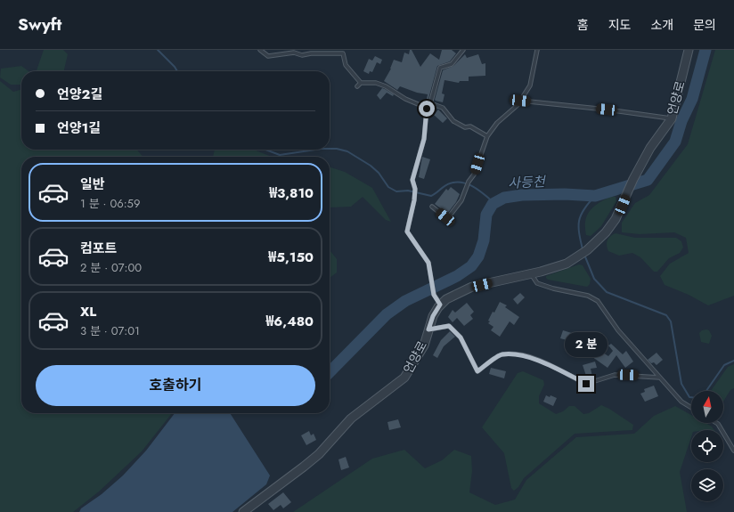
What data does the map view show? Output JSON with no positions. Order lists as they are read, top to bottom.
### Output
{
  "streets": {
    "street": ["언양로"]
  },
  "water": ["사등천"],
  "north": "top",
  "page": {
    "header": "Swyft",
    "nav": [
      "홈",
      "지도",
      "소개",
      "문의"
    ],
    "banner": ["언양2길", "언양1길"],
    "list": [
      {
        "name": "일반",
        "note": "1 분 · 06:59",
        "value": "₩3,810"
      },
      {
        "name": "컴포트",
        "note": "2 분 · 07:00",
        "value": "₩5,150"
      },
      {
        "name": "XL",
        "note": "3 분 · 07:01",
        "value": "₩6,480"
      }
    ],
    "bubble": "2 분",
    "buttons": "호출하기"
  }
}
